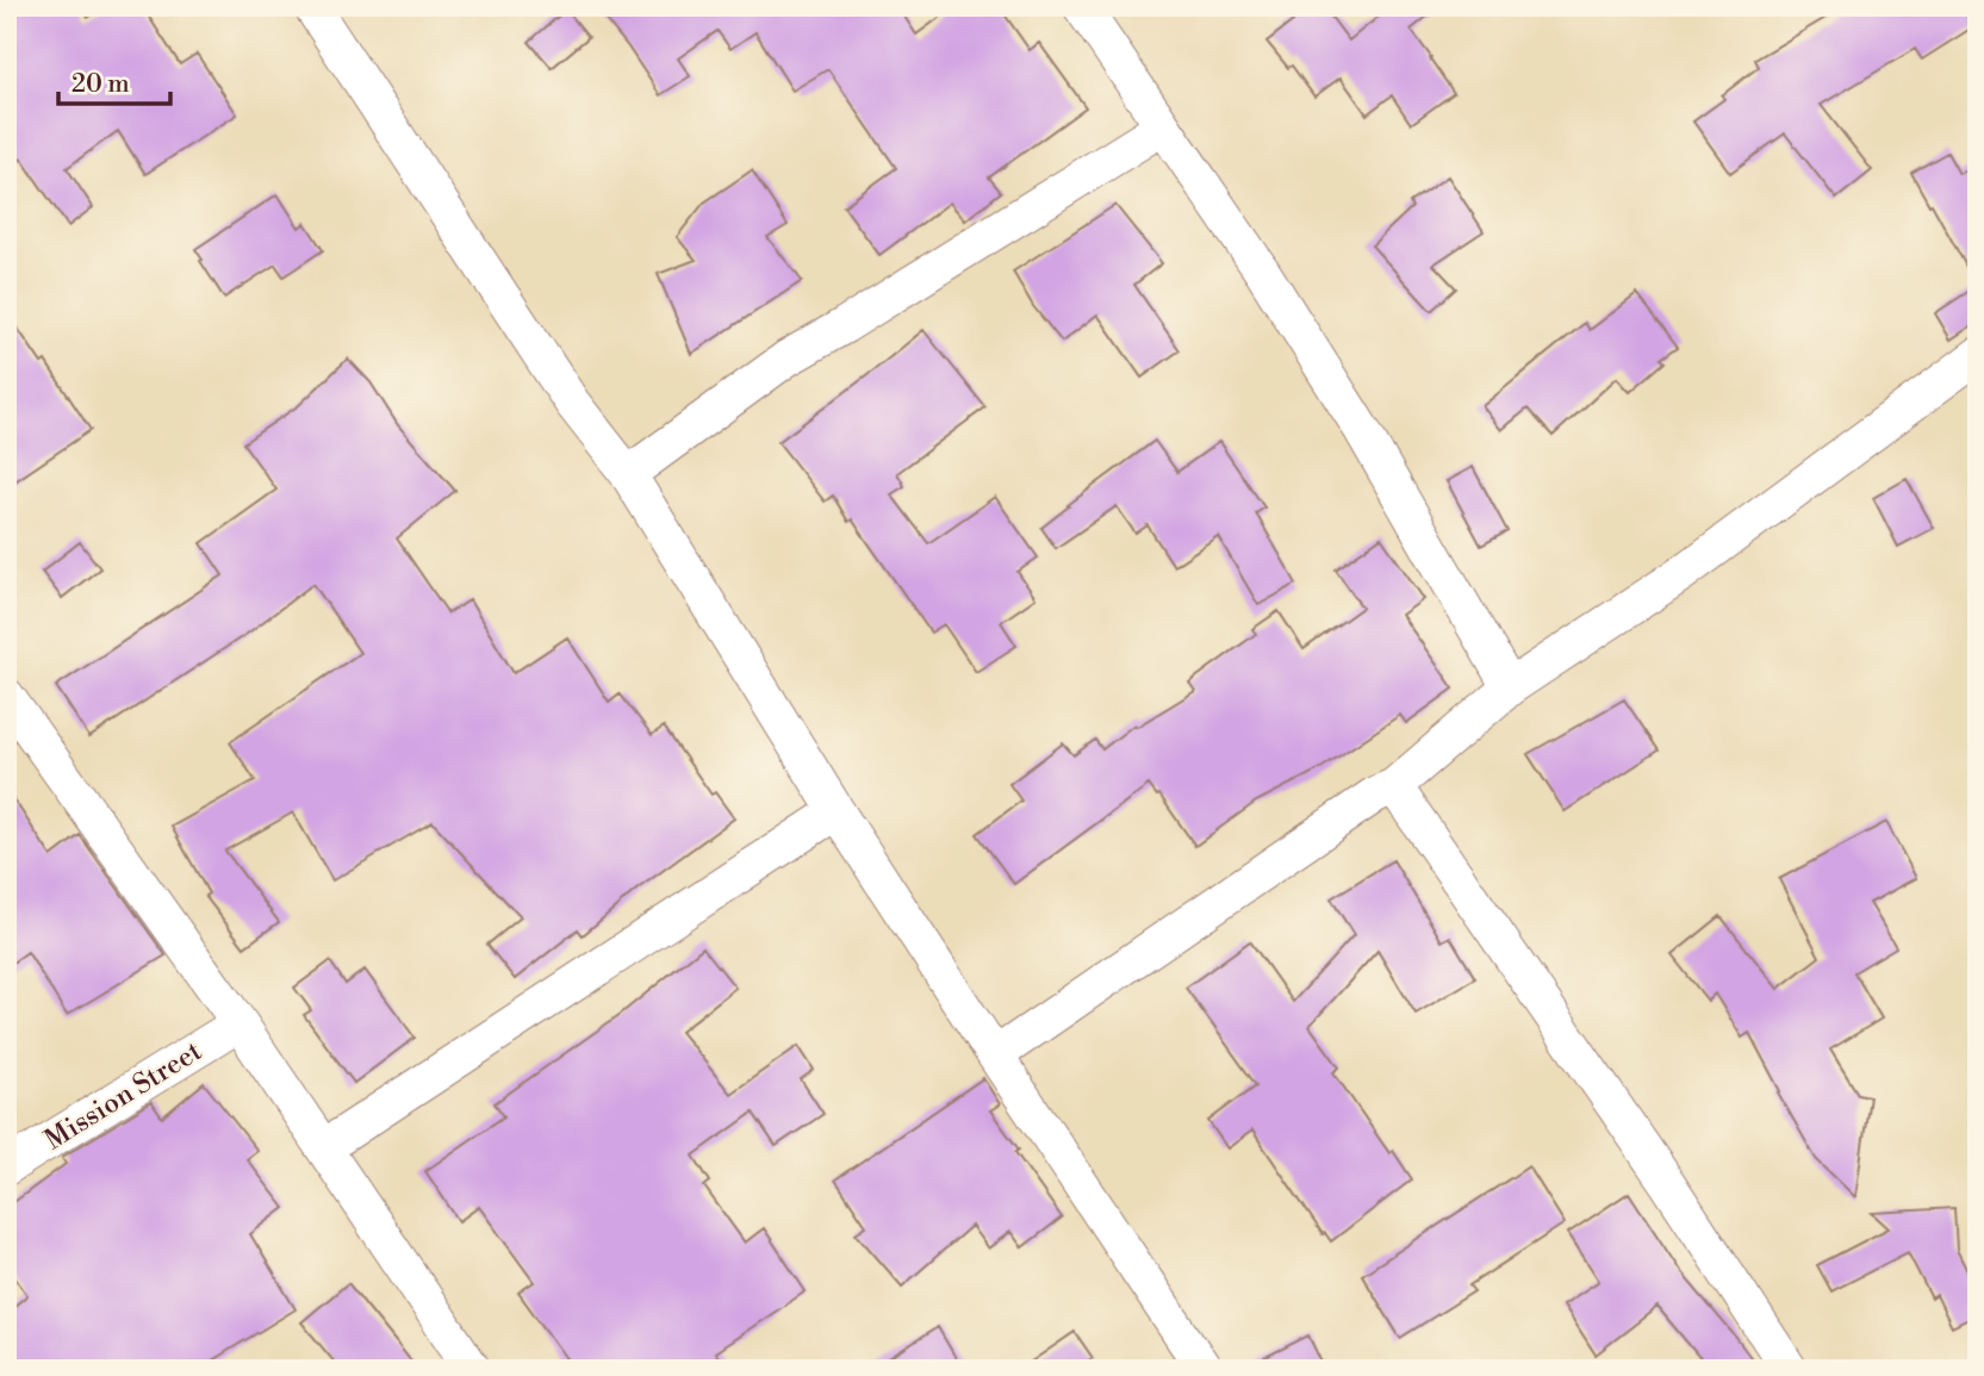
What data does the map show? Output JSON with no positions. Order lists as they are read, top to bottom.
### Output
{
  "streets": {
    "street": ["Mission Street"]
  },
  "scale_bar": "20 m"
}
